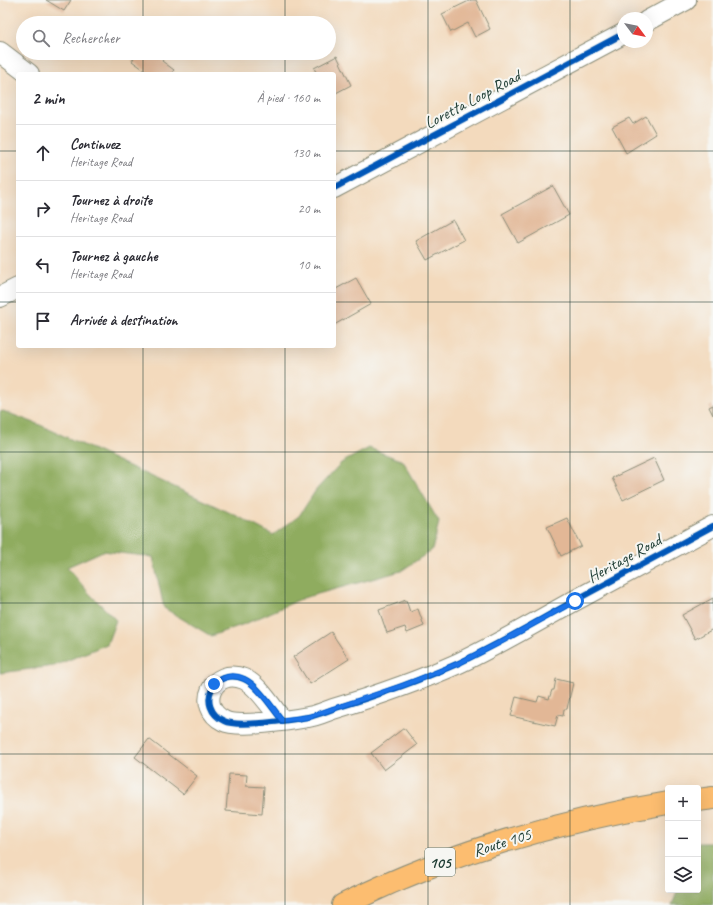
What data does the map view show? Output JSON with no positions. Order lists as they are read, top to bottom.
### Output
{
  "streets": {
    "main road": ["Route 105", "105"],
    "street": ["Loretta Loop Road", "Heritage Road"]
  },
  "north": "bottom right",
  "page": {
    "search": "Rechercher",
    "heading": ["2 min", "À pied · 160 m"],
    "list": [
      ["Continuez", "Heritage Road", "130 m"],
      ["Tournez à droite", "Heritage Road", "20 m"],
      ["Tournez à gauche", "Heritage Road", "10 m"],
      "Arrivée à destination"
    ],
    "map_buttons": ["+", "−"]
  }
}
